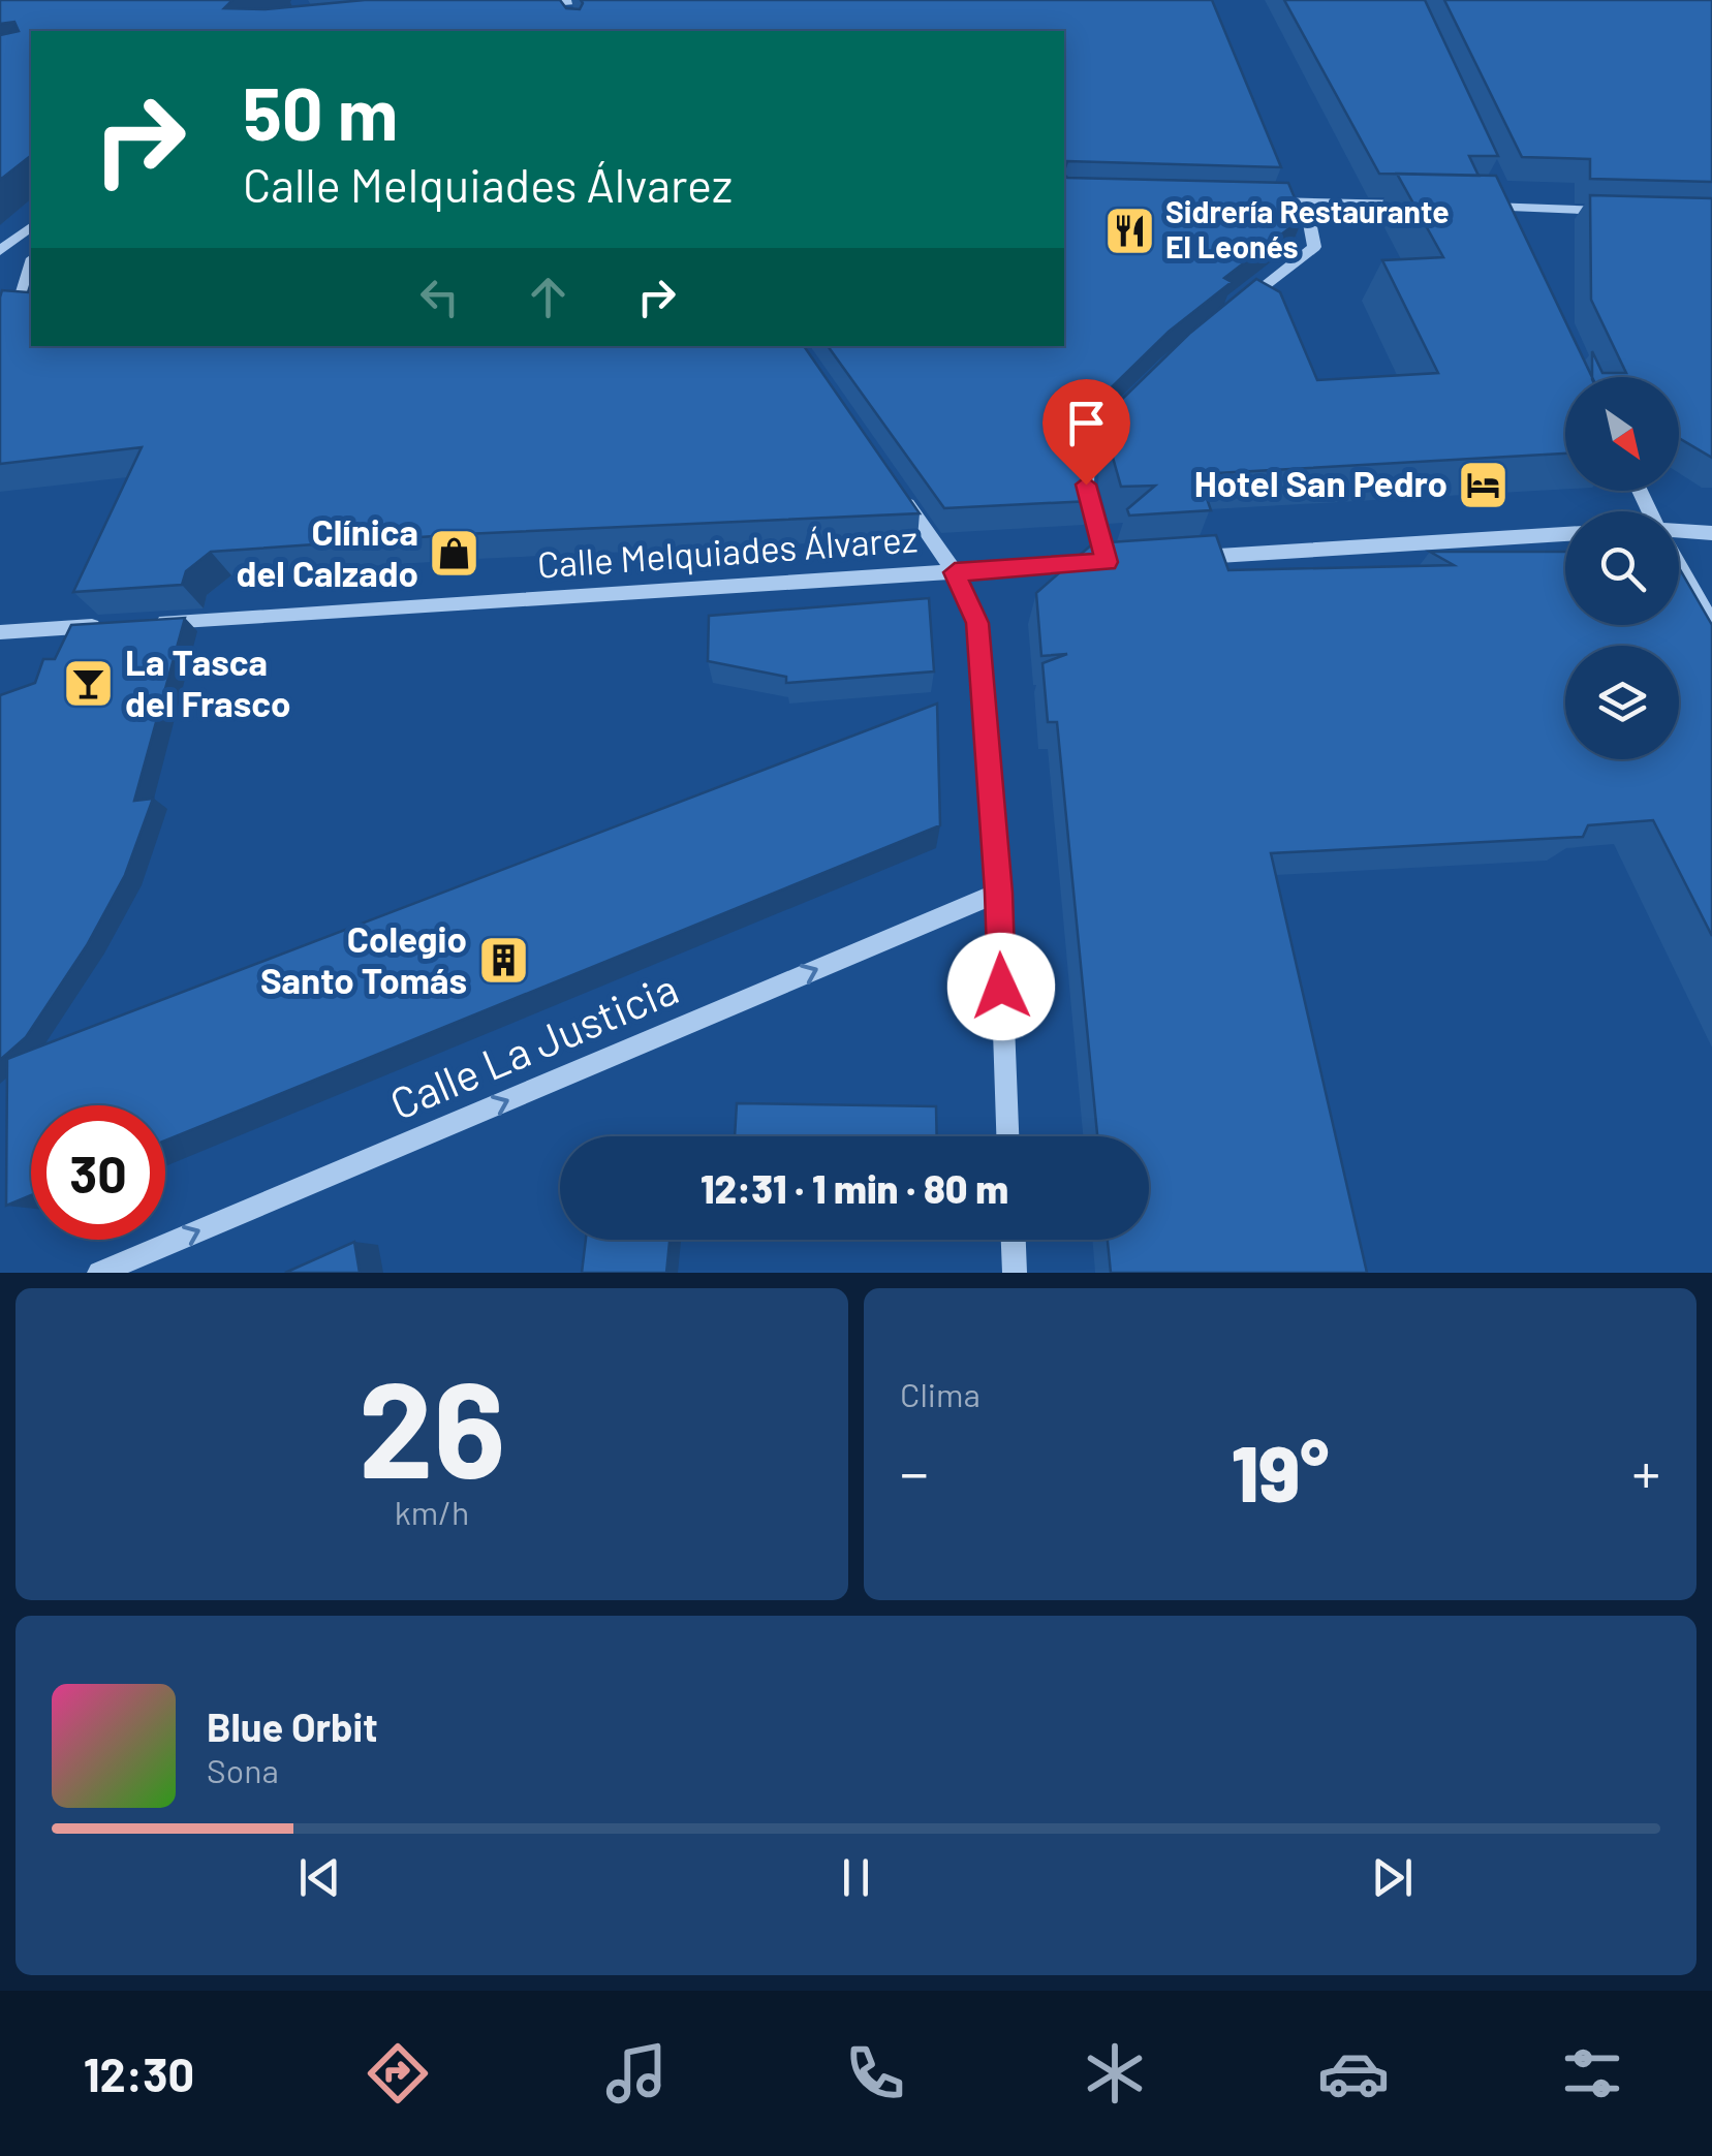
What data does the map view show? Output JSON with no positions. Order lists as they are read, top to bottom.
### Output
{
  "streets": {
    "street": ["Calle Melquiades Álvarez", "Calle La Justicia"]
  },
  "one_way": ["Calle La Justicia"],
  "places": {
    "restaurant": ["Sidrería Restaurante El Leonés"],
    "hotel": ["Hotel San Pedro"],
    "shop": ["Clínica del Calzado"],
    "bar": ["La Tasca del Frasco"],
    "building": ["Colegio Santo Tomás"]
  },
  "north": "bottom right",
  "page": {
    "turn": ["50 m", "Calle Melquiades Álvarez"],
    "limit": "30",
    "trip": "12:31 · 1 min · 80 m",
    "tile": [
      ["26", "km/h"],
      "Clima"
    ],
    "heat": ["−", "19°", "+"],
    "song": ["Blue Orbit", "Sona"],
    "tabs": "12:30"
  }
}
